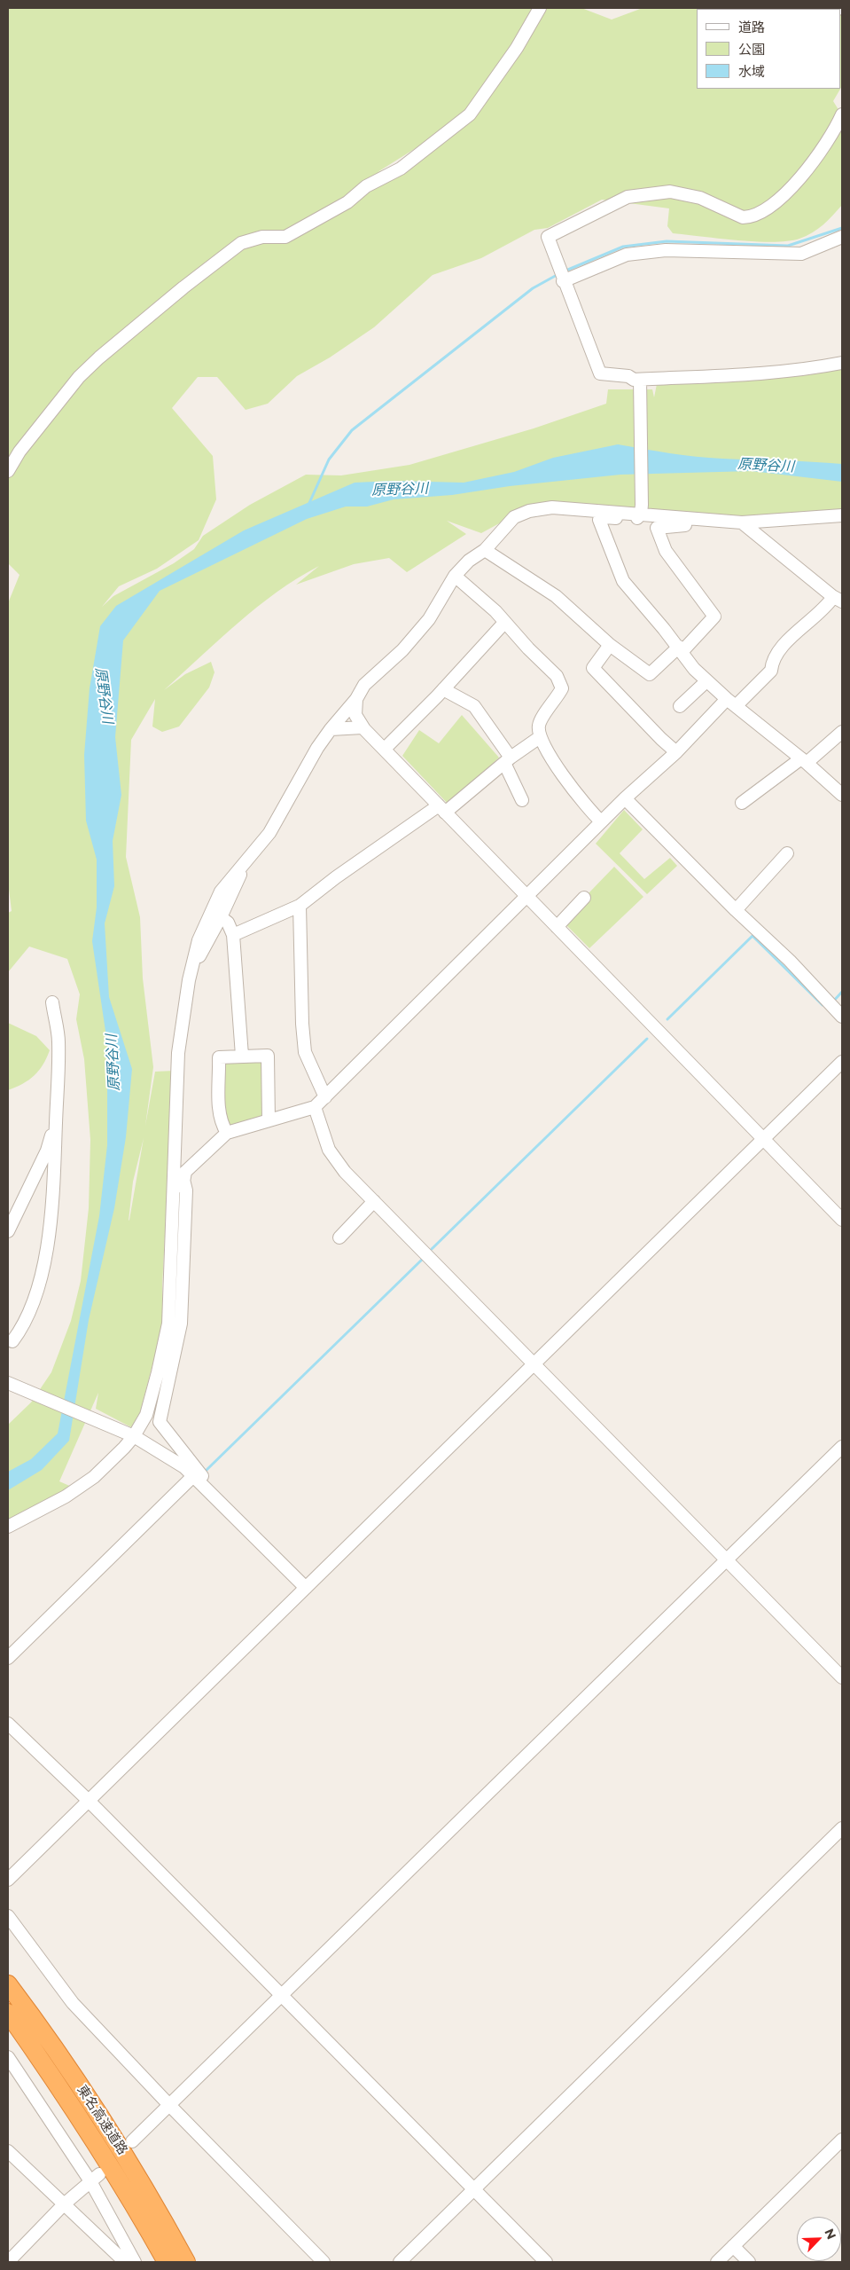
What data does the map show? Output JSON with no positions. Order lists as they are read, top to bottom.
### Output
{
  "streets": {
    "highway": ["東名高速道路"]
  },
  "water": ["原野谷川"],
  "legend": ["道路", "公園", "水域"],
  "north": "top right"
}
